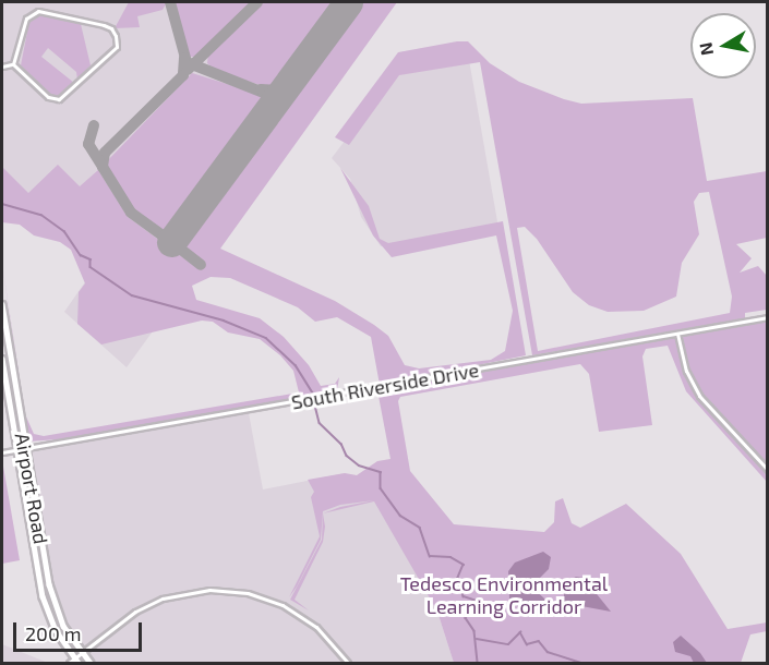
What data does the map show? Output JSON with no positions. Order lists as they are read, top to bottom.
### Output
{
  "streets": {
    "main road": ["Airport Road"],
    "street": ["South Riverside Drive"]
  },
  "crossings": [
    ["South Riverside Drive", "Airport Road"]
  ],
  "parks": ["Tedesco Environmental Learning Corridor"],
  "scale_bar": "200 m",
  "north": "left"
}
